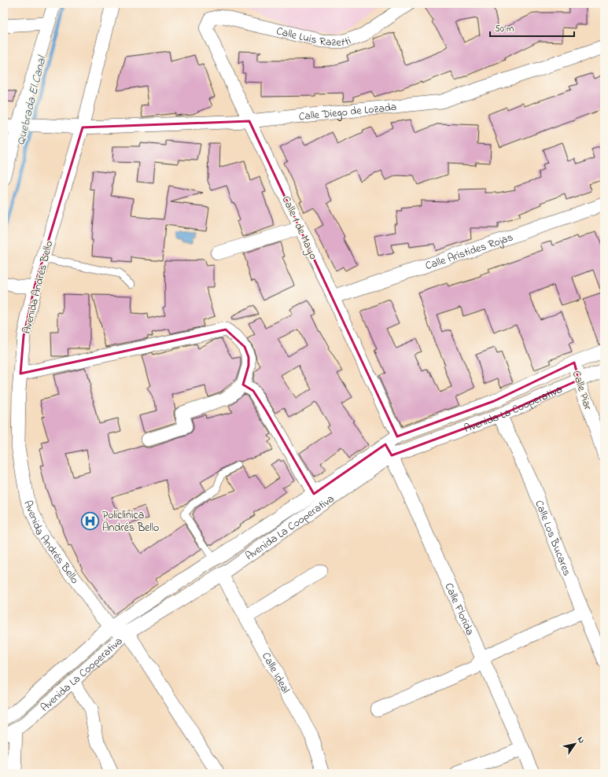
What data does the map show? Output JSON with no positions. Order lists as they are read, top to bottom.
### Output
{
  "streets": {
    "street": [
      "Calle Luis Razetti",
      "Calle Diego de Lozada",
      "Calle 1 de Mayo",
      "Calle Arístides Rojas",
      "Avenida Andrés Bello",
      "Calle Piar",
      "Avenida La Cooperativa",
      "Calle Los Bucares",
      "Calle Florida",
      "Calle Ideal"
    ]
  },
  "crossings": [
    ["Calle Luis Razetti", "Calle 1 de Mayo"],
    ["Calle Diego de Lozada", "Calle 1 de Mayo"],
    ["Calle Diego de Lozada", "Avenida Andrés Bello"],
    ["Calle 1 de Mayo", "Calle Arístides Rojas"],
    ["Calle 1 de Mayo", "Avenida La Cooperativa"],
    ["Avenida Andrés Bello", "Avenida La Cooperativa"],
    ["Calle Piar", "Avenida La Cooperativa"],
    ["Avenida La Cooperativa", "Calle Los Bucares"],
    ["Avenida La Cooperativa", "Calle Florida"],
    ["Avenida La Cooperativa", "Calle Ideal"]
  ],
  "water": ["Quebrada El Canal"],
  "places": {
    "hospital": ["Policlínica Andrés Bello"]
  },
  "scale_bar": "50 m",
  "north": "top right"
}
